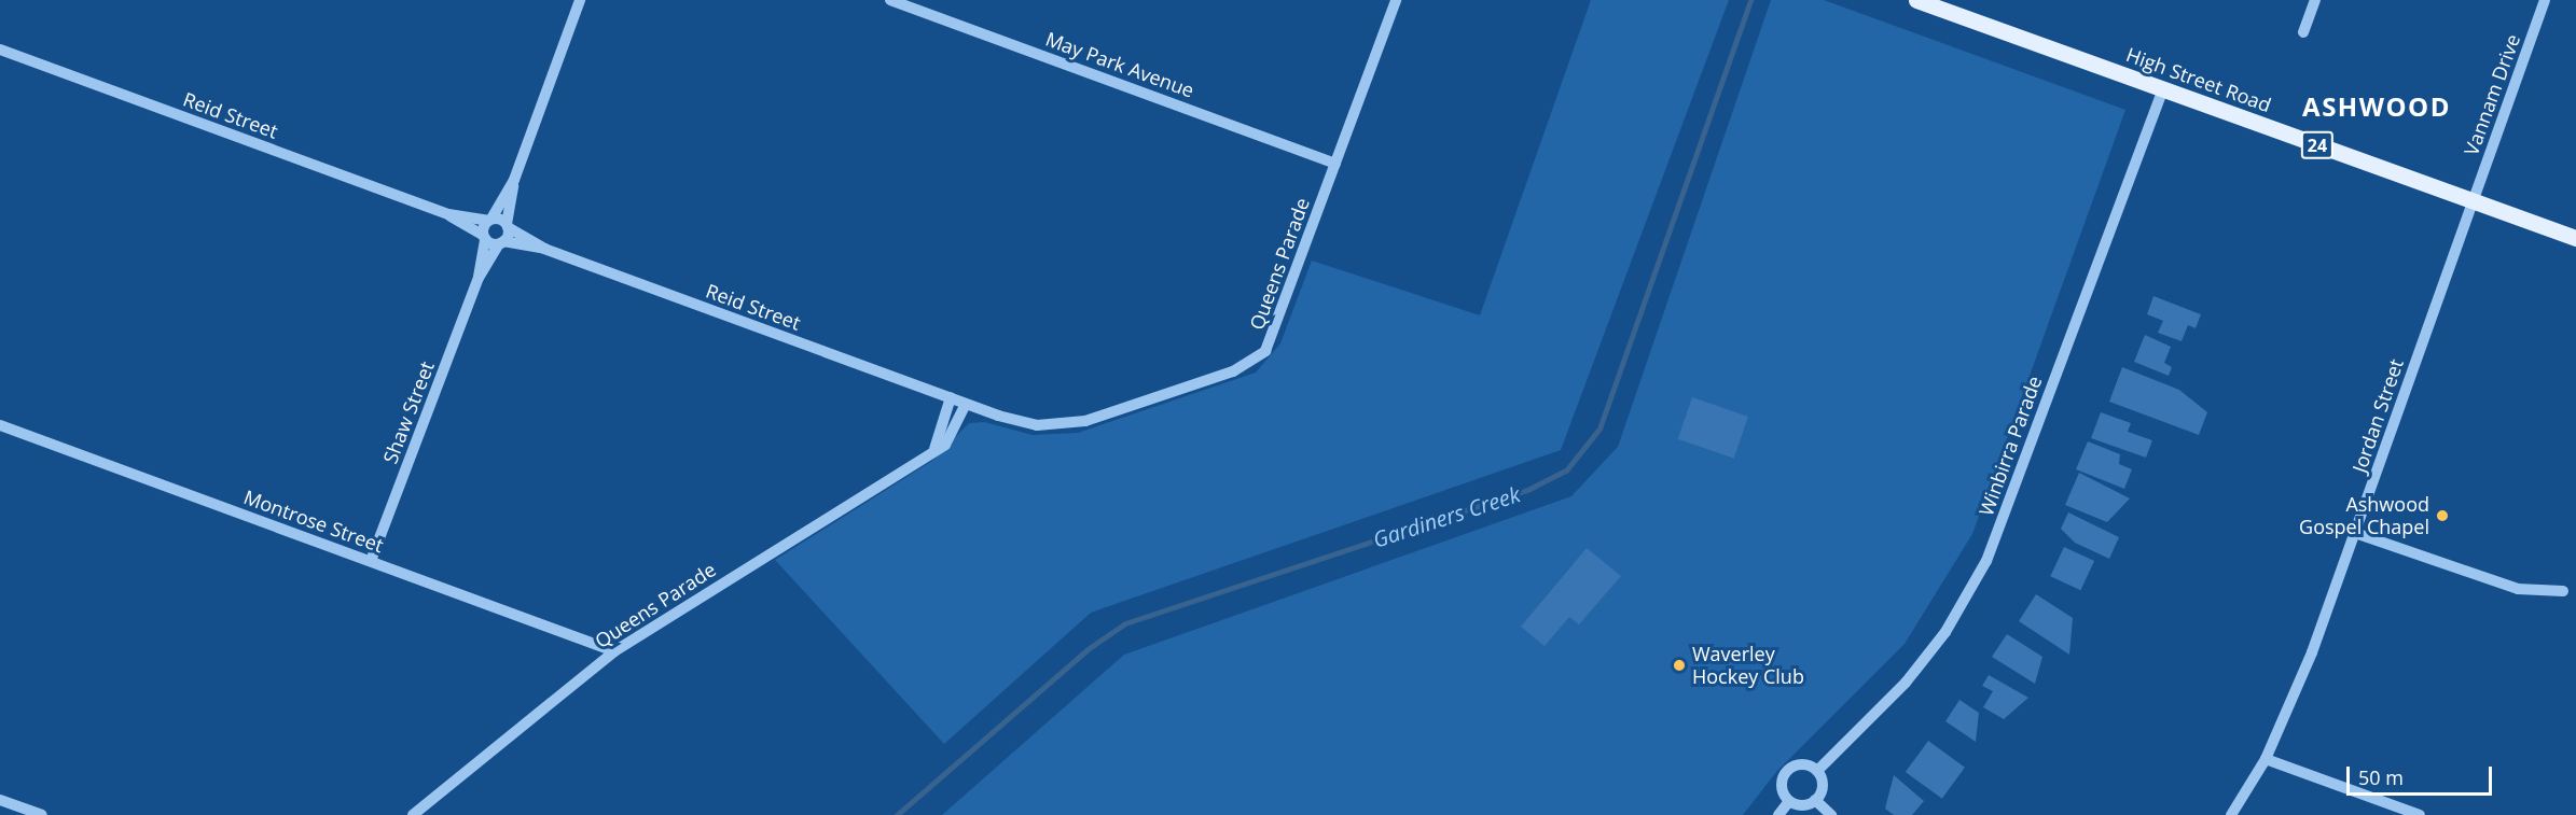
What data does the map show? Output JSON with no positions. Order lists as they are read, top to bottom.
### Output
{
  "streets": {
    "main road": ["High Street Road", "24"],
    "street": [
      "May Park Avenue",
      "Vannam Drive",
      "Reid Street",
      "Queens Parade",
      "Shaw Street",
      "Jordan Street",
      "Winbirra Parade",
      "Montrose Street"
    ]
  },
  "crossings": [
    ["May Park Avenue", "Queens Parade"],
    ["High Street Road", "Vannam Drive"],
    ["High Street Road", "Jordan Street"],
    ["High Street Road", "Winbirra Parade"],
    ["Vannam Drive", "Jordan Street"],
    ["Reid Street", "Queens Parade"],
    ["Reid Street", "Shaw Street"],
    ["Queens Parade", "Montrose Street"],
    ["Shaw Street", "Montrose Street"]
  ],
  "districts": ["ASHWOOD"],
  "water": ["Gardiners Creek"],
  "places": ["Ashwood Gospel Chapel", "Waverley Hockey Club"],
  "scale_bar": "50 m"
}
